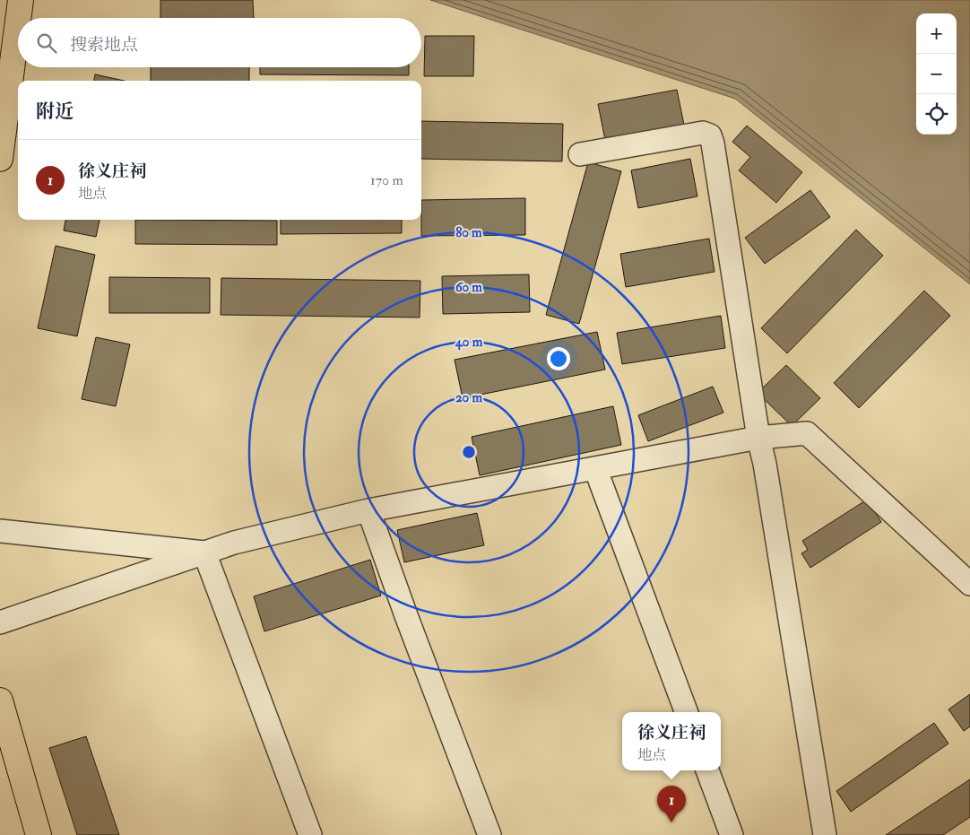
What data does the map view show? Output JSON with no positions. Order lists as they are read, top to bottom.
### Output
{
  "page": {
    "map_buttons": ["+", "−"],
    "search": "搜索地点",
    "heading": "附近",
    "list": [
      {
        "mark": "1",
        "name": "徐义庄祠",
        "note": "地点",
        "value": "170 m"
      }
    ],
    "popup": ["徐义庄祠", "地点"],
    "pins": "1"
  },
  "rings": [
    "80 m",
    "60 m",
    "40 m",
    "20 m"
  ]
}
